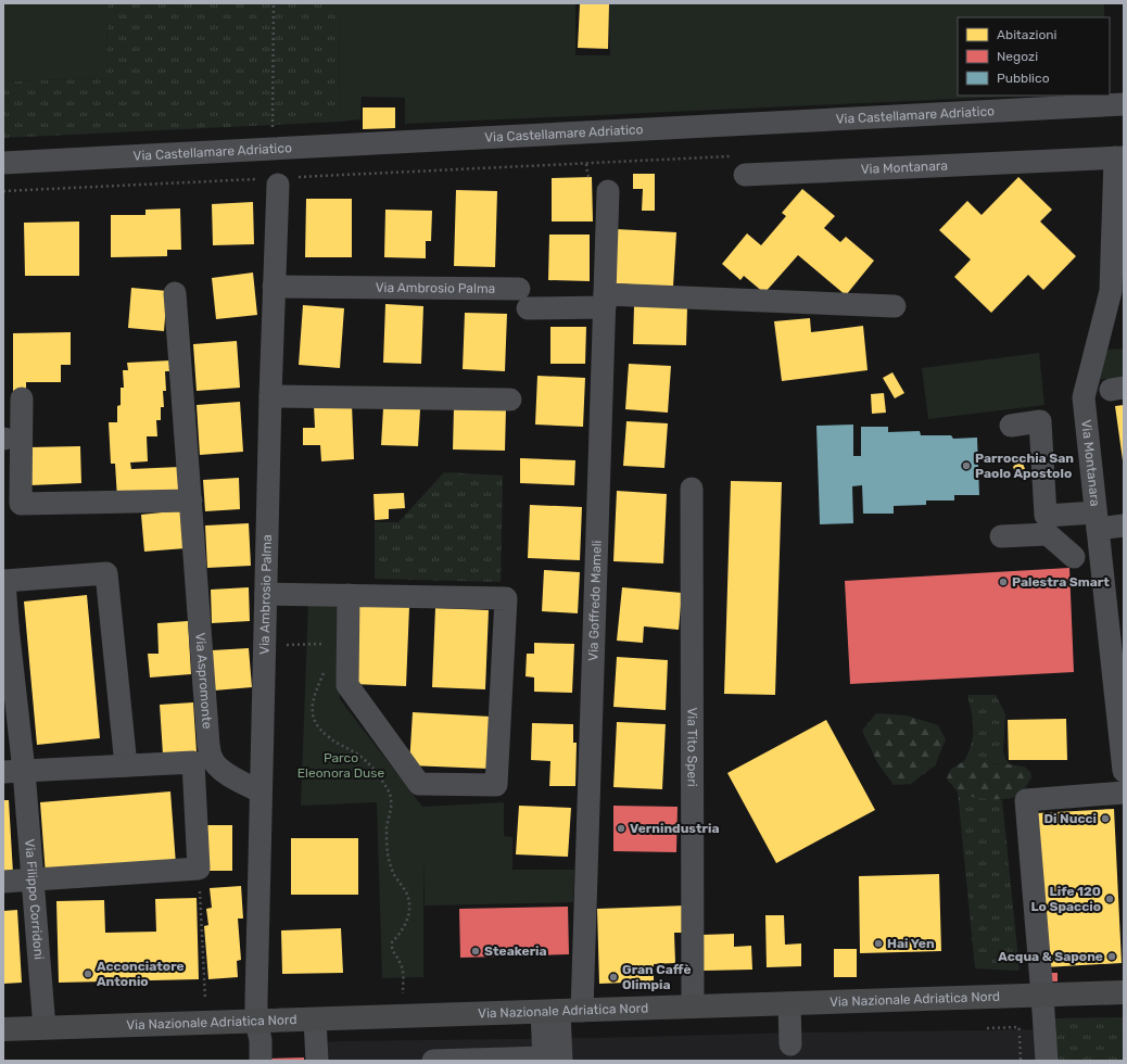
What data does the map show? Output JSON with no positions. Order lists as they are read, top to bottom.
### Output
{
  "streets": {
    "main road": ["Via Nazionale Adriatica Nord"],
    "street": [
      "Via Castellamare Adriatico",
      "Via Montanara",
      "Via Ambrosio Palma",
      "Via Goffredo Mameli",
      "Via Aspromonte",
      "Via Tito Speri",
      "Via Filippo Corridoni"
    ]
  },
  "crossings": [
    ["Via Ambrosio Palma", "Via Goffredo Mameli"],
    ["Via Ambrosio Palma", "Via Aspromonte"],
    ["Via Goffredo Mameli", "Via Nazionale Adriatica Nord"],
    ["Via Tito Speri", "Via Nazionale Adriatica Nord"],
    ["Via Filippo Corridoni", "Via Nazionale Adriatica Nord"]
  ],
  "parks": ["Parco Eleonora Duse"],
  "places": [
    "Parrocchia San Paolo Apostolo",
    "Palestra Smart",
    "Di Nucci",
    "Vernindustria",
    "Life 120 Lo Spaccio",
    "Hai Yen",
    "Steakeria",
    "Acqua & Sapone",
    "Acconciatore Antonio",
    "Gran Caffè Olimpia"
  ],
  "legend": ["Abitazioni", "Negozi", "Pubblico"]
}
